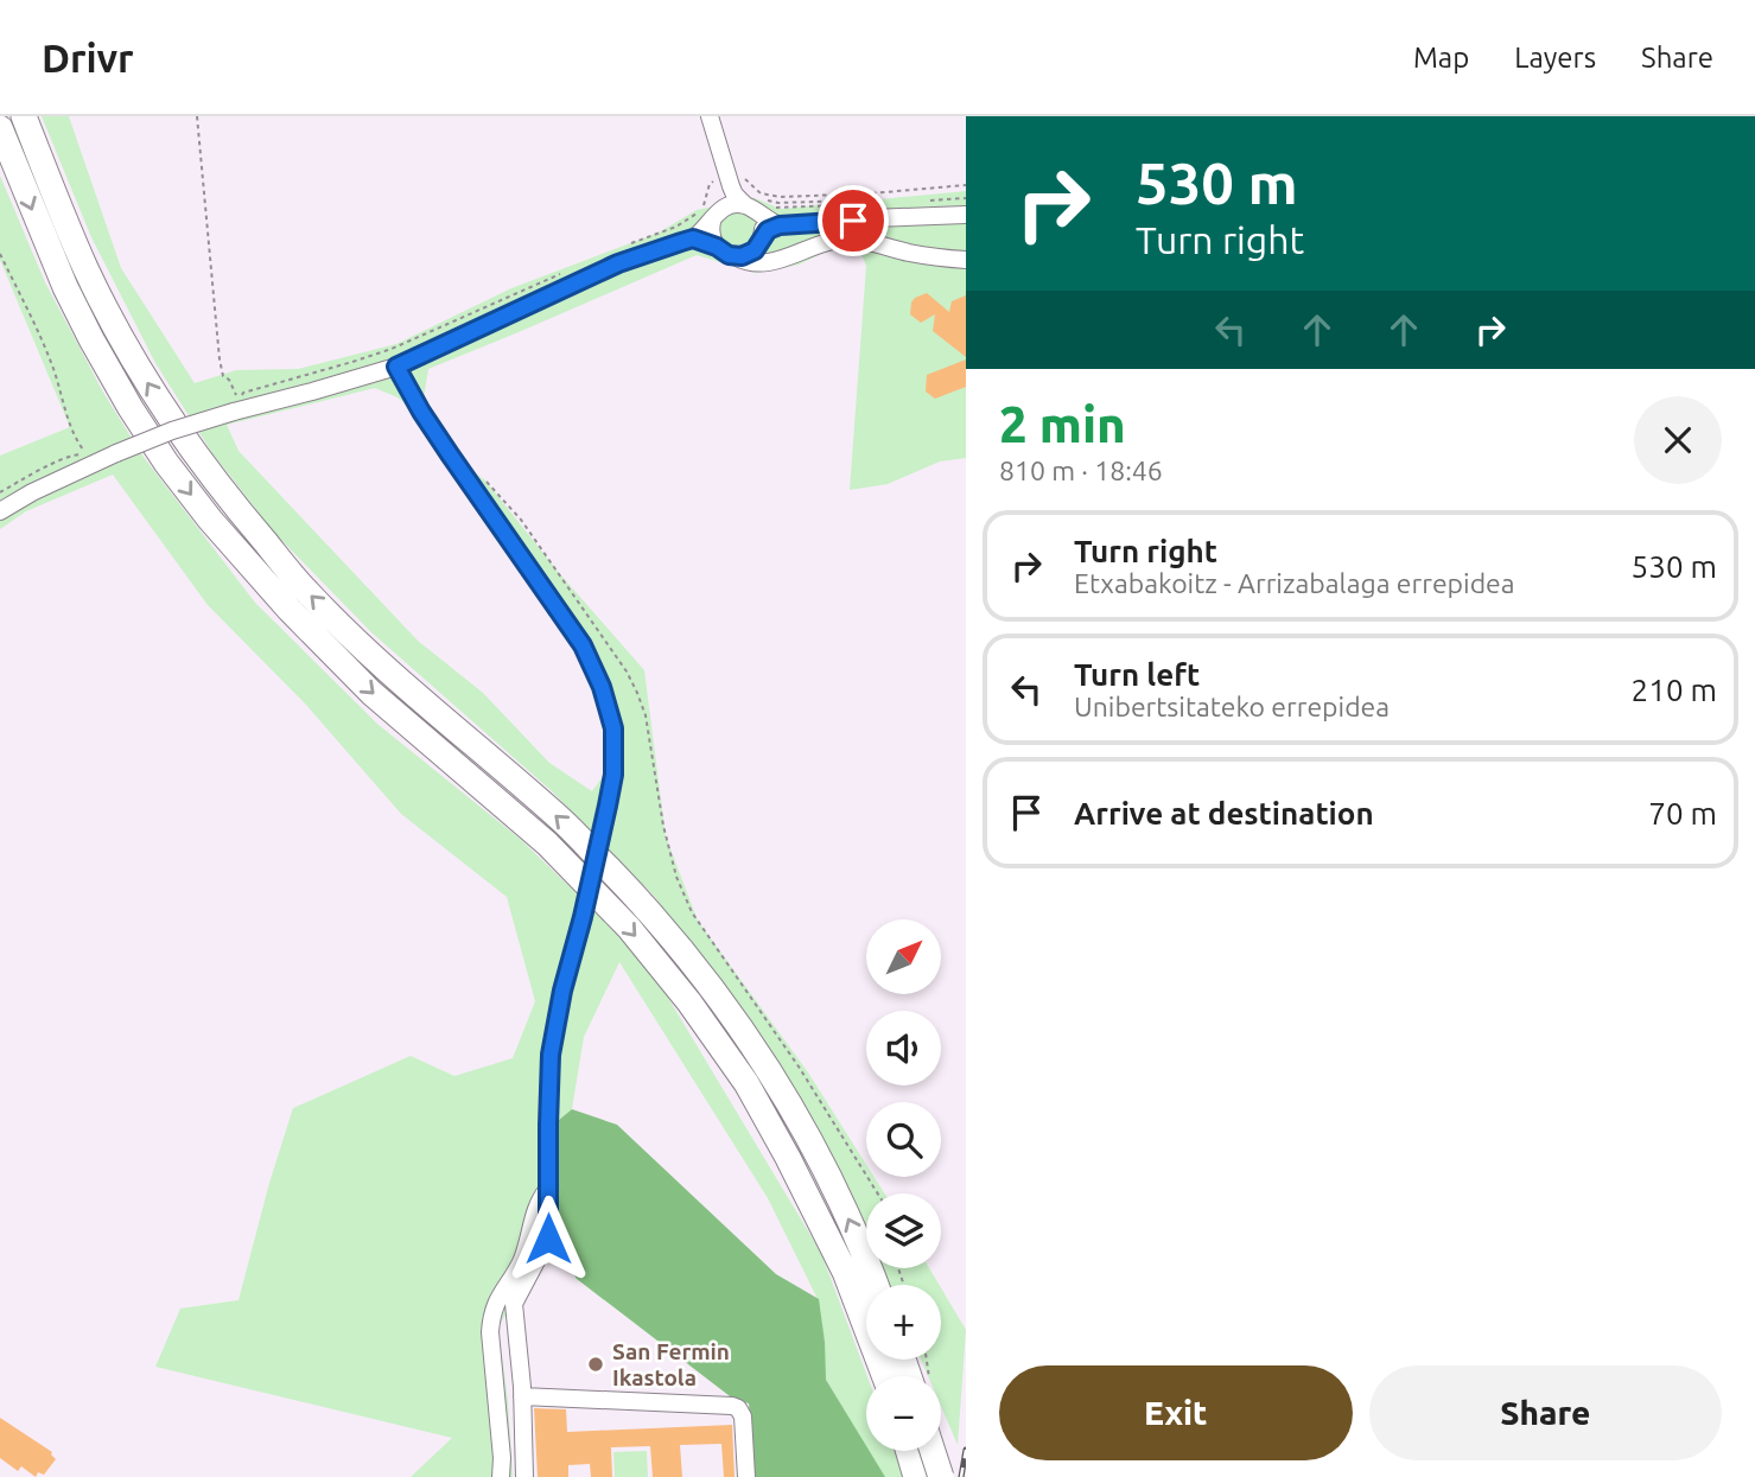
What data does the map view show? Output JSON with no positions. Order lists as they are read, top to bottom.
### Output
{
  "places": ["San Fermin Ikastola"],
  "north": "top right",
  "page": {
    "header": "Drivr",
    "nav": ["Map", "Layers", "Share"],
    "turn": ["530 m", "Turn right"],
    "heading": ["2 min", "810 m · 18:46"],
    "list": [
      {
        "name": "Turn right",
        "note": "Etxabakoitz - Arrizabalaga errepidea",
        "value": "530 m"
      },
      {
        "name": "Turn left",
        "note": "Unibertsitateko errepidea",
        "value": "210 m"
      },
      {
        "name": "Arrive at destination",
        "value": "70 m"
      }
    ],
    "map_buttons": ["+", "−"],
    "buttons": ["Exit", "Share"]
  }
}
